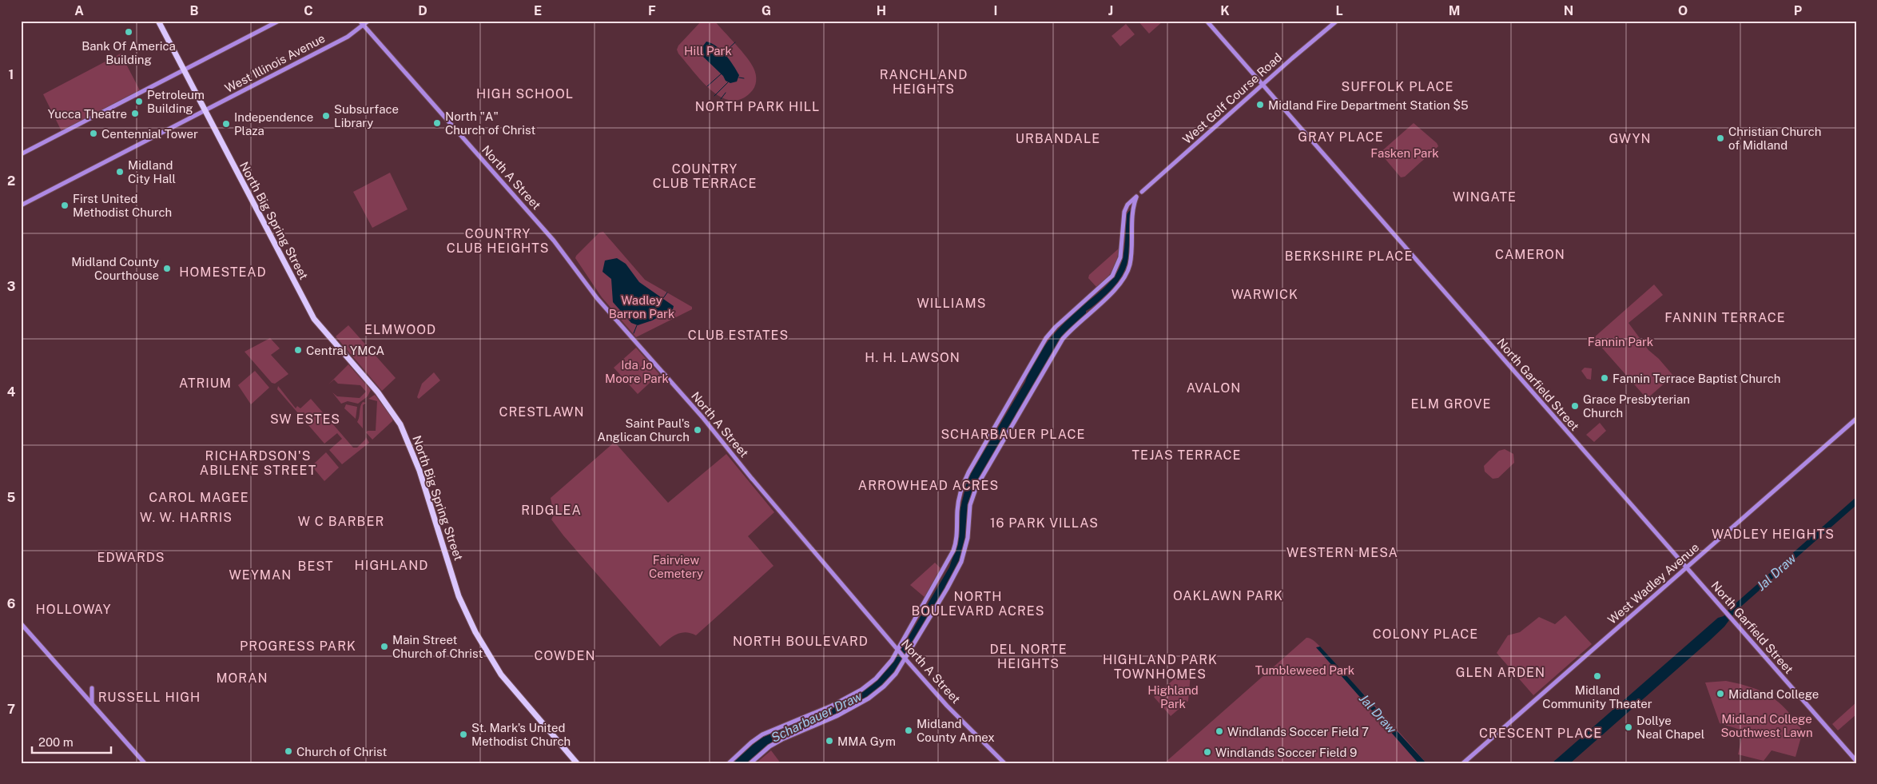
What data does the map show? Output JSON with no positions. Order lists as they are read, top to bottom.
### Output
{
  "streets": {
    "highway": ["North Big Spring Street"],
    "main road": [
      "West Illinois Avenue",
      "West Golf Course Road",
      "North A Street",
      "North Garfield Street",
      "West Wadley Avenue"
    ]
  },
  "crossings": [
    ["West Illinois Avenue", "North A Street"],
    ["West Illinois Avenue", "North Big Spring Street"],
    ["West Golf Course Road", "North Garfield Street"],
    ["North Garfield Street", "West Wadley Avenue"]
  ],
  "districts": [
    "RANCHLAND HEIGHTS",
    "SUFFOLK PLACE",
    "HIGH SCHOOL",
    "NORTH PARK HILL",
    "GRAY PLACE",
    "URBANDALE",
    "GWYN",
    "COUNTRY CLUB TERRACE",
    "WINGATE",
    "COUNTRY CLUB HEIGHTS",
    "CAMERON",
    "BERKSHIRE PLACE",
    "HOMESTEAD",
    "WARWICK",
    "WILLIAMS",
    "FANNIN TERRACE",
    "ELMWOOD",
    "CLUB ESTATES",
    "H. H. LAWSON",
    "ATRIUM",
    "AVALON",
    "ELM GROVE",
    "CRESTLAWN",
    "SW ESTES",
    "SCHARBAUER PLACE",
    "TEJAS TERRACE",
    "RICHARDSON'S ABILENE STREET",
    "ARROWHEAD ACRES",
    "CAROL MAGEE",
    "RIDGLEA",
    "W. W. HARRIS",
    "W C BARBER",
    "16 PARK VILLAS",
    "WADLEY HEIGHTS",
    "WESTERN MESA",
    "EDWARDS",
    "HIGHLAND",
    "BEST",
    "WEYMAN",
    "OAKLAWN PARK",
    "NORTH BOULEVARD ACRES",
    "HOLLOWAY",
    "COLONY PLACE",
    "NORTH BOULEVARD",
    "PROGRESS PARK",
    "DEL NORTE HEIGHTS",
    "COWDEN",
    "HIGHLAND PARK TOWNHOMES",
    "GLEN ARDEN",
    "MORAN",
    "RUSSELL HIGH",
    "CRESCENT PLACE"
  ],
  "water": ["Jal Draw", "Scharbauer Draw"],
  "parks": [
    "Hill Park",
    "Fasken Park",
    "Wadley Barron Park",
    "Fannin Park",
    "Ida Jo Moore Park",
    "Fairview Cemetery",
    "Tumbleweed Park",
    "Highland Park",
    "Midland College Southwest Lawn"
  ],
  "places": [
    "Bank Of America Building",
    "Petroleum Building",
    "Midland Fire Department Station $5",
    "Yucca Theatre",
    "Subsurface Library",
    "North \"A\" Church of Christ",
    "Independence Plaza",
    "Centennial Tower",
    "Christian Church of Midland",
    "Midland City Hall",
    "First United Methodist Church",
    "Midland County Courthouse",
    "Central YMCA",
    "Fannin Terrace Baptist Church",
    "Grace Presbyterian Church",
    "Saint Paul's Anglican Church",
    "Main Street Church of Christ",
    "Midland Community Theater",
    "Midland College",
    "Dollye Neal Chapel",
    "Midland County Annex",
    "Windlands Soccer Field 7",
    "St. Mark's United Methodist Church",
    "MMA Gym",
    "Church of Christ",
    "Windlands Soccer Field 9"
  ],
  "scale_bar": "200 m",
  "grid": {
    "columns": [
      "A",
      "B",
      "C",
      "D",
      "E",
      "F",
      "G",
      "H",
      "I",
      "J",
      "K",
      "L",
      "M",
      "N",
      "O",
      "P"
    ],
    "rows": [
      "1",
      "2",
      "3",
      "4",
      "5",
      "6",
      "7"
    ]
  }
}
